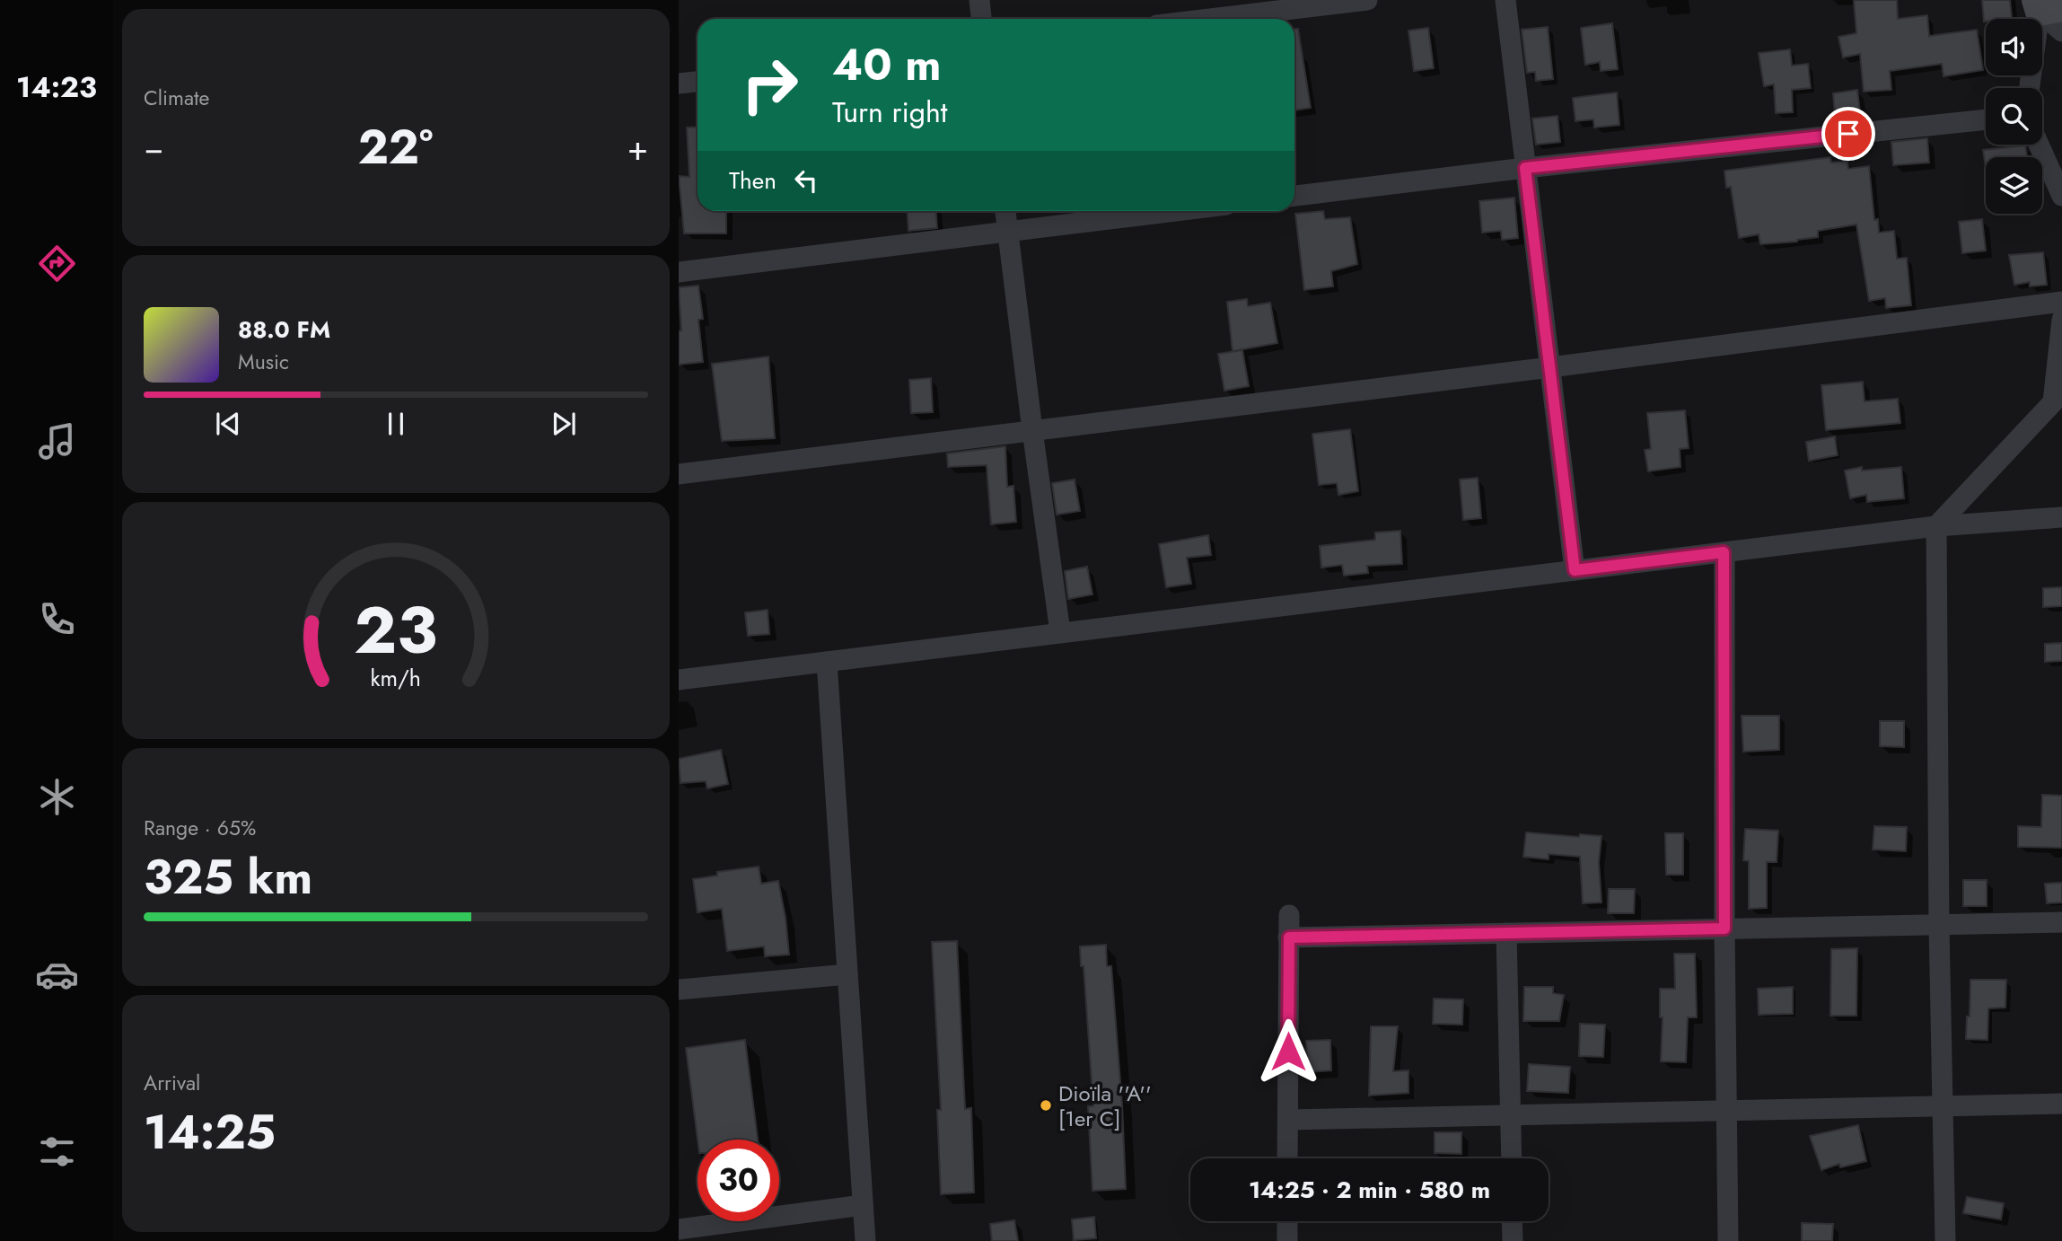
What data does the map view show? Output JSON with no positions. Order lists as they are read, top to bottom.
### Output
{
  "places": ["Dioïla ''A'' [1er C]"],
  "page": {
    "tabs": "14:23",
    "tile": [
      "Climate",
      ["Range · 65%", "325 km"],
      ["Arrival", "14:25"]
    ],
    "turn": ["40 m", "Turn right"],
    "heat": ["−", "22°", "+"],
    "then": "Then",
    "song": ["88.0 FM", "Music"],
    "limit": "30",
    "trip": "14:25 · 2 min · 580 m",
    "gauge": ["23", "km/h"]
  }
}
